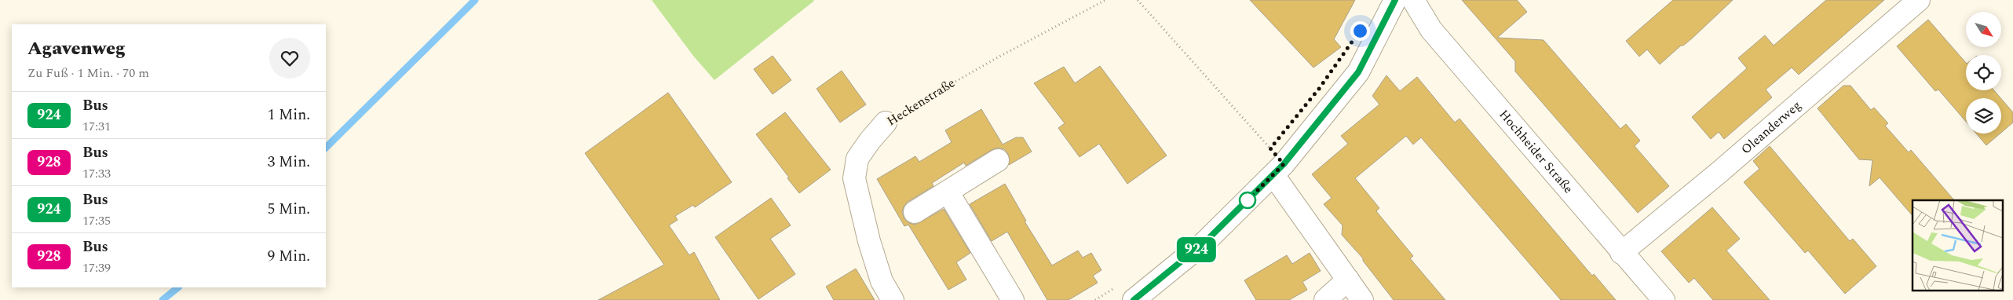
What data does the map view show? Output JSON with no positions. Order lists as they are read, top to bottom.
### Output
{
  "streets": {
    "street": ["Heckenstraße", "Oleanderweg", "Hochheider Straße"]
  },
  "crossings": [
    ["Oleanderweg", "Hochheider Straße"]
  ],
  "lines": ["bus line 924"],
  "north": "bottom right",
  "page": {
    "on_map": "924",
    "heading": ["Agavenweg", "Zu Fuß · 1 Min. · 70 m"],
    "list": [
      {
        "mark": "924",
        "name": "Bus",
        "note": "17:31",
        "value": "1 Min."
      },
      {
        "mark": "928",
        "name": "Bus",
        "note": "17:33",
        "value": "3 Min."
      },
      {
        "mark": "924",
        "name": "Bus",
        "note": "17:35",
        "value": "5 Min."
      },
      {
        "mark": "928",
        "name": "Bus",
        "note": "17:39",
        "value": "9 Min."
      }
    ]
  }
}
